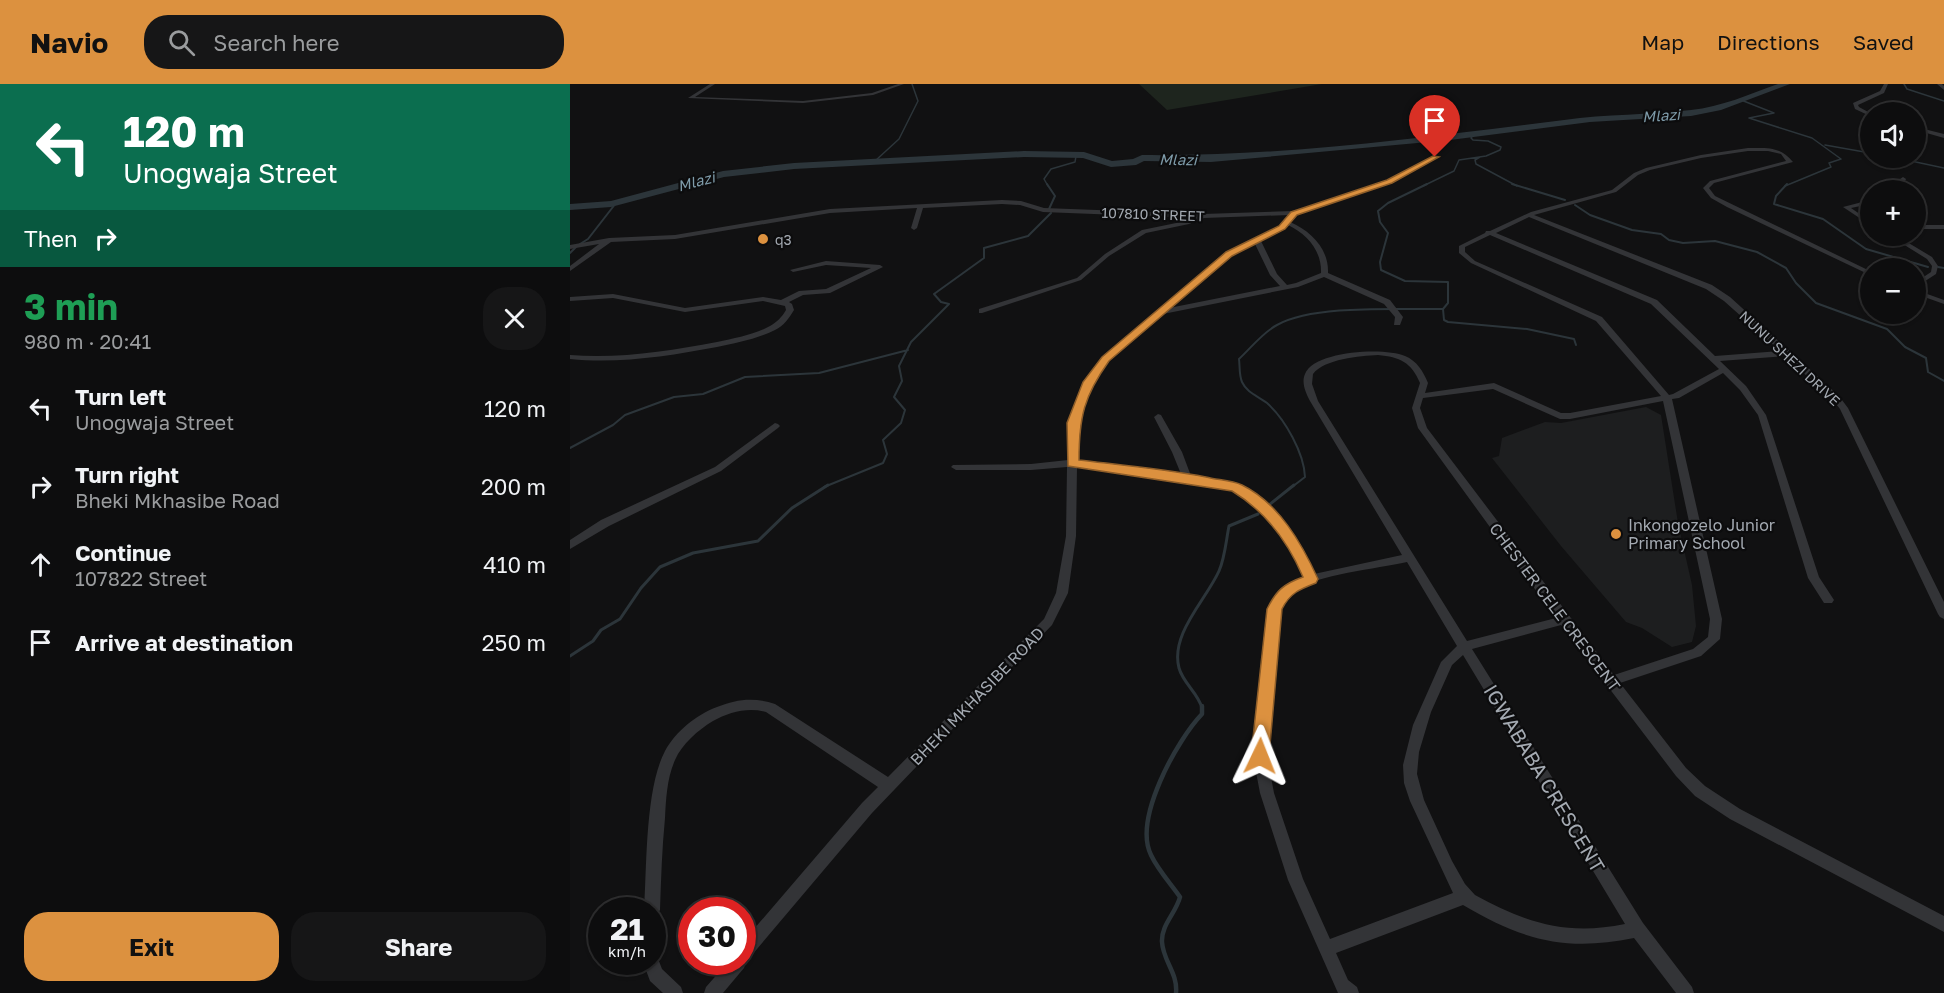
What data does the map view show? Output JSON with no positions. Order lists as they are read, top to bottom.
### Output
{
  "streets": {
    "street": [
      "107810 STREET",
      "NUNU SHEZI DRIVE",
      "CHESTER CELE CRESCENT",
      "BHEKI MKHASIBE ROAD",
      "IGWABABA CRESCENT"
    ]
  },
  "crossings": [
    ["107810 STREET", "BHEKI MKHASIBE ROAD"],
    ["CHESTER CELE CRESCENT", "IGWABABA CRESCENT"]
  ],
  "water": ["Mlazi"],
  "places": ["q3", "Inkongozelo Junior Primary School"],
  "page": {
    "header": "Navio",
    "search": "Search here",
    "nav": ["Map", "Directions", "Saved"],
    "turn": ["120 m", "Unogwaja Street"],
    "map_buttons": ["+", "−"],
    "then": "Then",
    "heading": ["3 min", "980 m · 20:41"],
    "list": [
      {
        "name": "Turn left",
        "note": "Unogwaja Street",
        "value": "120 m"
      },
      {
        "name": "Turn right",
        "note": "Bheki Mkhasibe Road",
        "value": "200 m"
      },
      {
        "name": "Continue",
        "note": "107822 Street",
        "value": "410 m"
      },
      {
        "name": "Arrive at destination",
        "value": "250 m"
      }
    ],
    "speed": "21 km/h",
    "limit": "30",
    "buttons": ["Exit", "Share"]
  }
}
